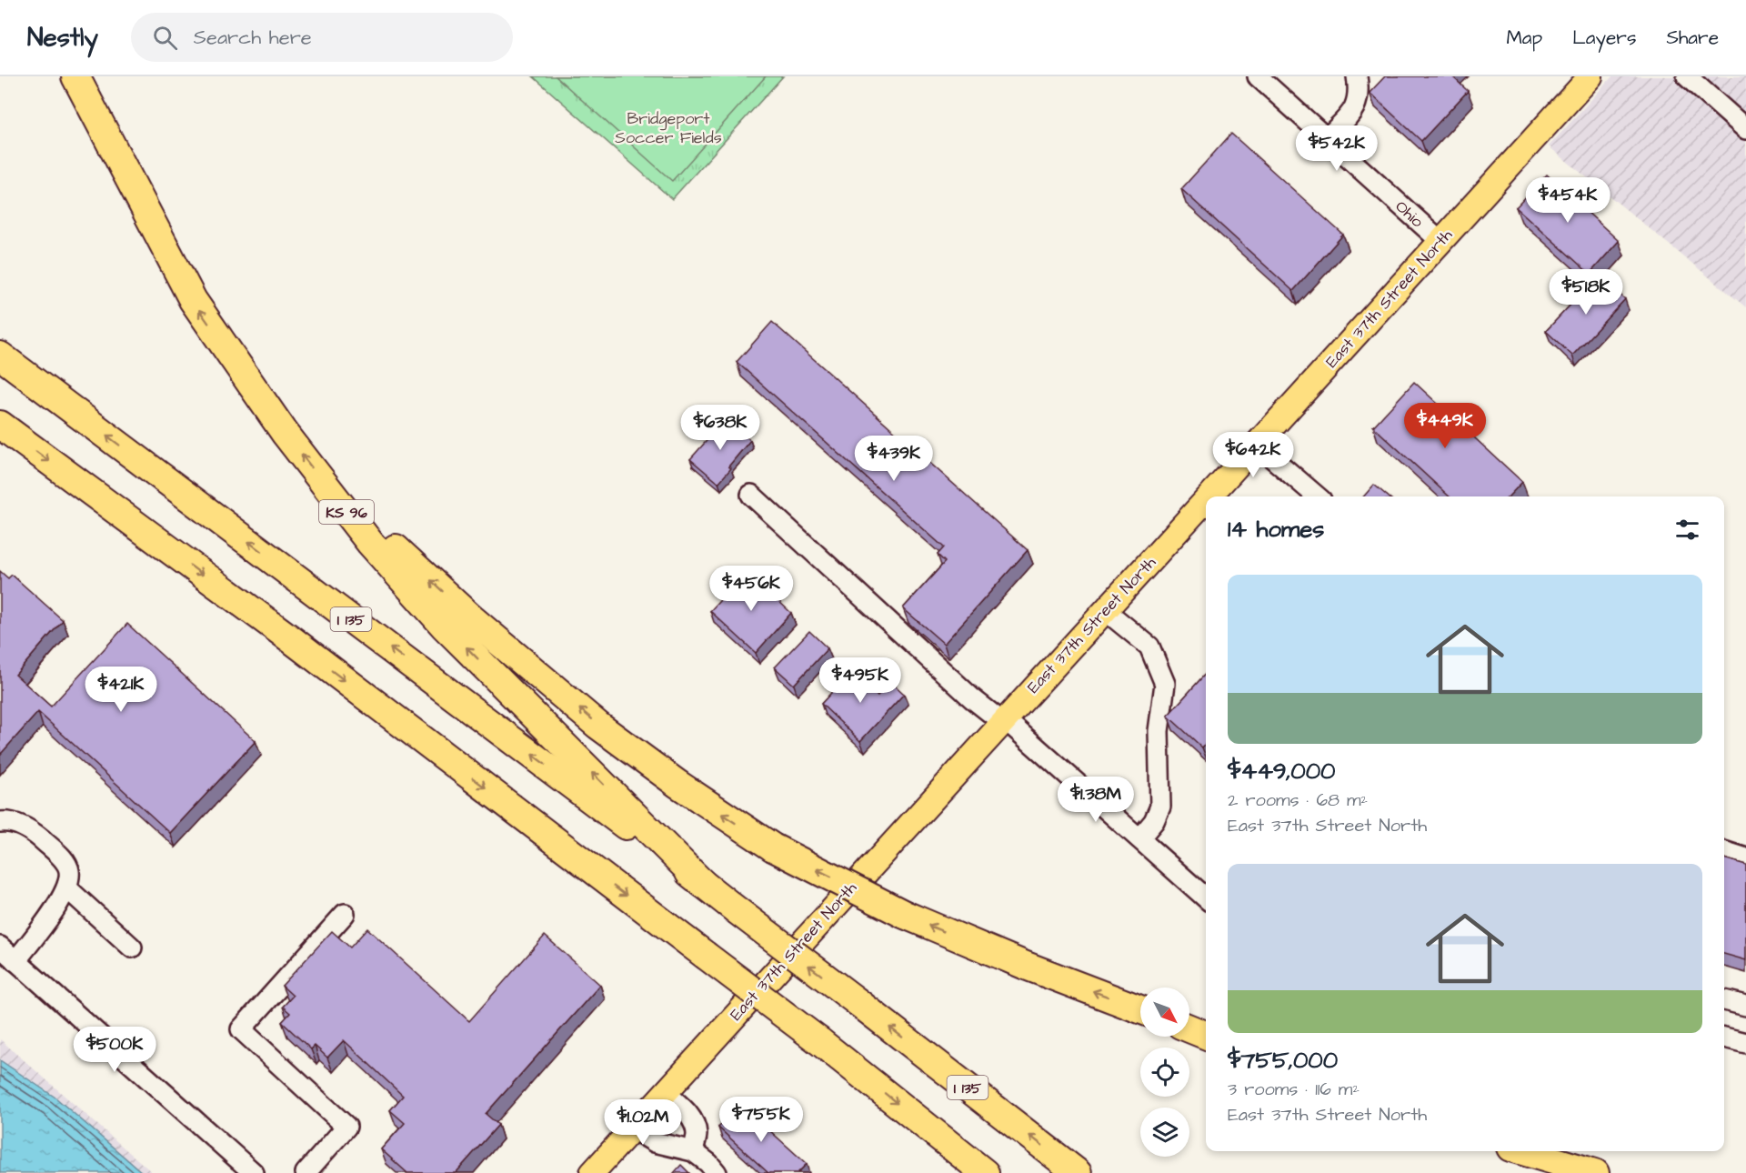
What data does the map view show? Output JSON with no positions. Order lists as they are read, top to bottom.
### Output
{
  "streets": {
    "highway": ["KS 96", "I 135"],
    "main road": ["East 37th Street North"],
    "street": ["Ohio"]
  },
  "crossings": [
    ["Ohio", "East 37th Street North"],
    ["KS 96", "I 135"]
  ],
  "parks": ["Bridgeport Soccer Fields"],
  "north": "bottom right",
  "page": {
    "header": "Nestly",
    "search": "Search here",
    "nav": ["Map", "Layers", "Share"],
    "price": [
      "$542K",
      "$454K",
      "$518K",
      "$449K",
      "$638K",
      "$642K",
      "$439K",
      "$456K",
      "$495K",
      "$421K",
      "$1.38M",
      "$500K",
      "$755K",
      "$1.02M"
    ],
    "heading": "14 homes",
    "list": [
      {
        "name": "$449,000",
        "note": "2 rooms · 68 m² · East 37th Street North"
      },
      {
        "name": "$755,000",
        "note": "3 rooms · 116 m² · East 37th Street North"
      }
    ]
  }
}
